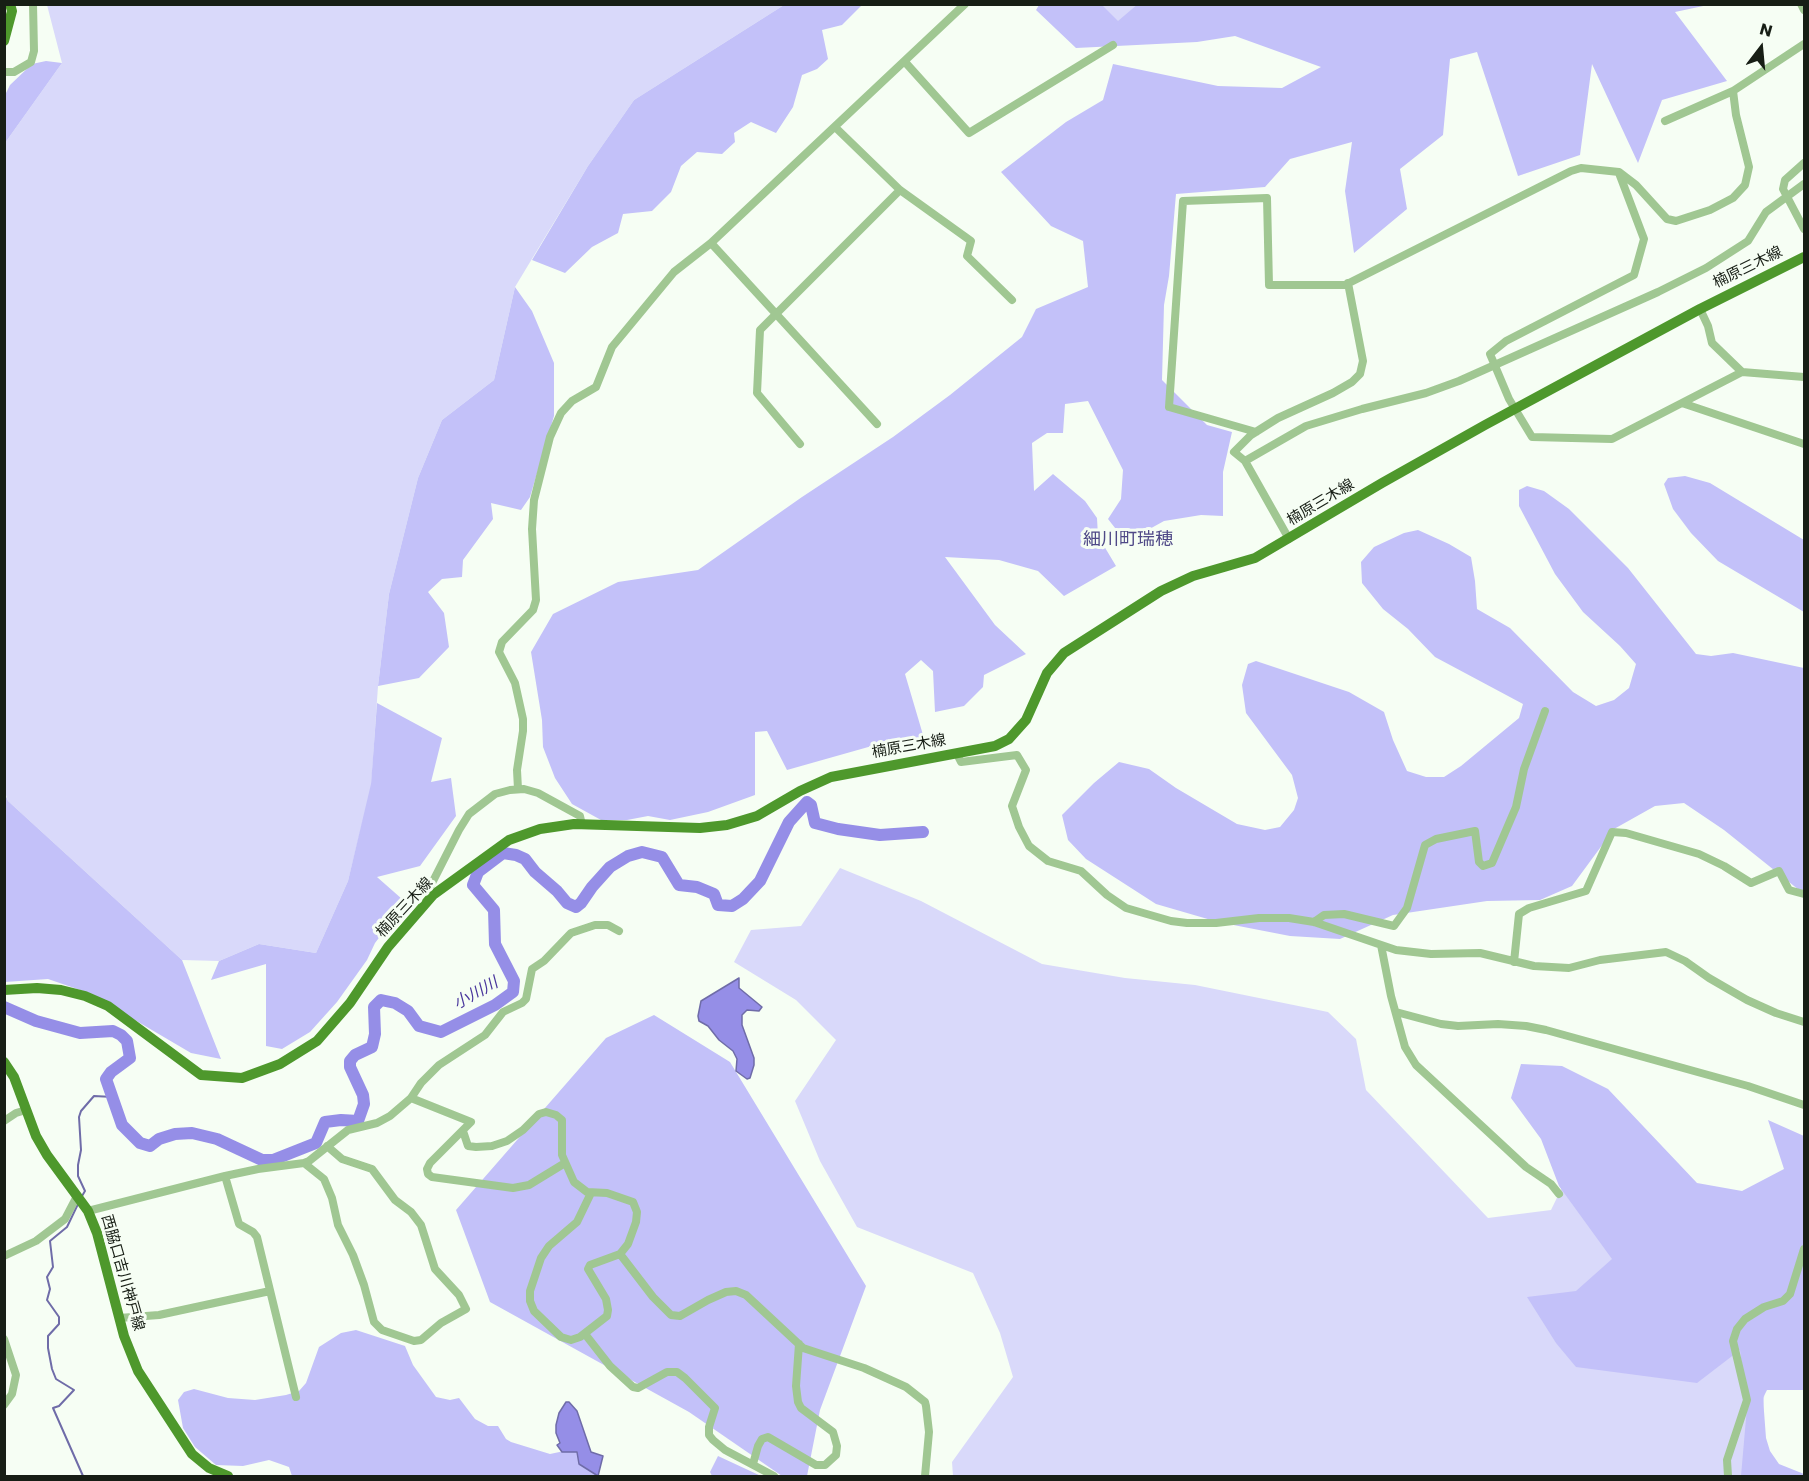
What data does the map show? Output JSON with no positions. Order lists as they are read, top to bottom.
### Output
{
  "streets": {
    "main road": ["楠原三木線", "西脇口吉川神戸線"]
  },
  "districts": ["細川町瑞穂"],
  "water": ["小川川"],
  "north": "top"
}
